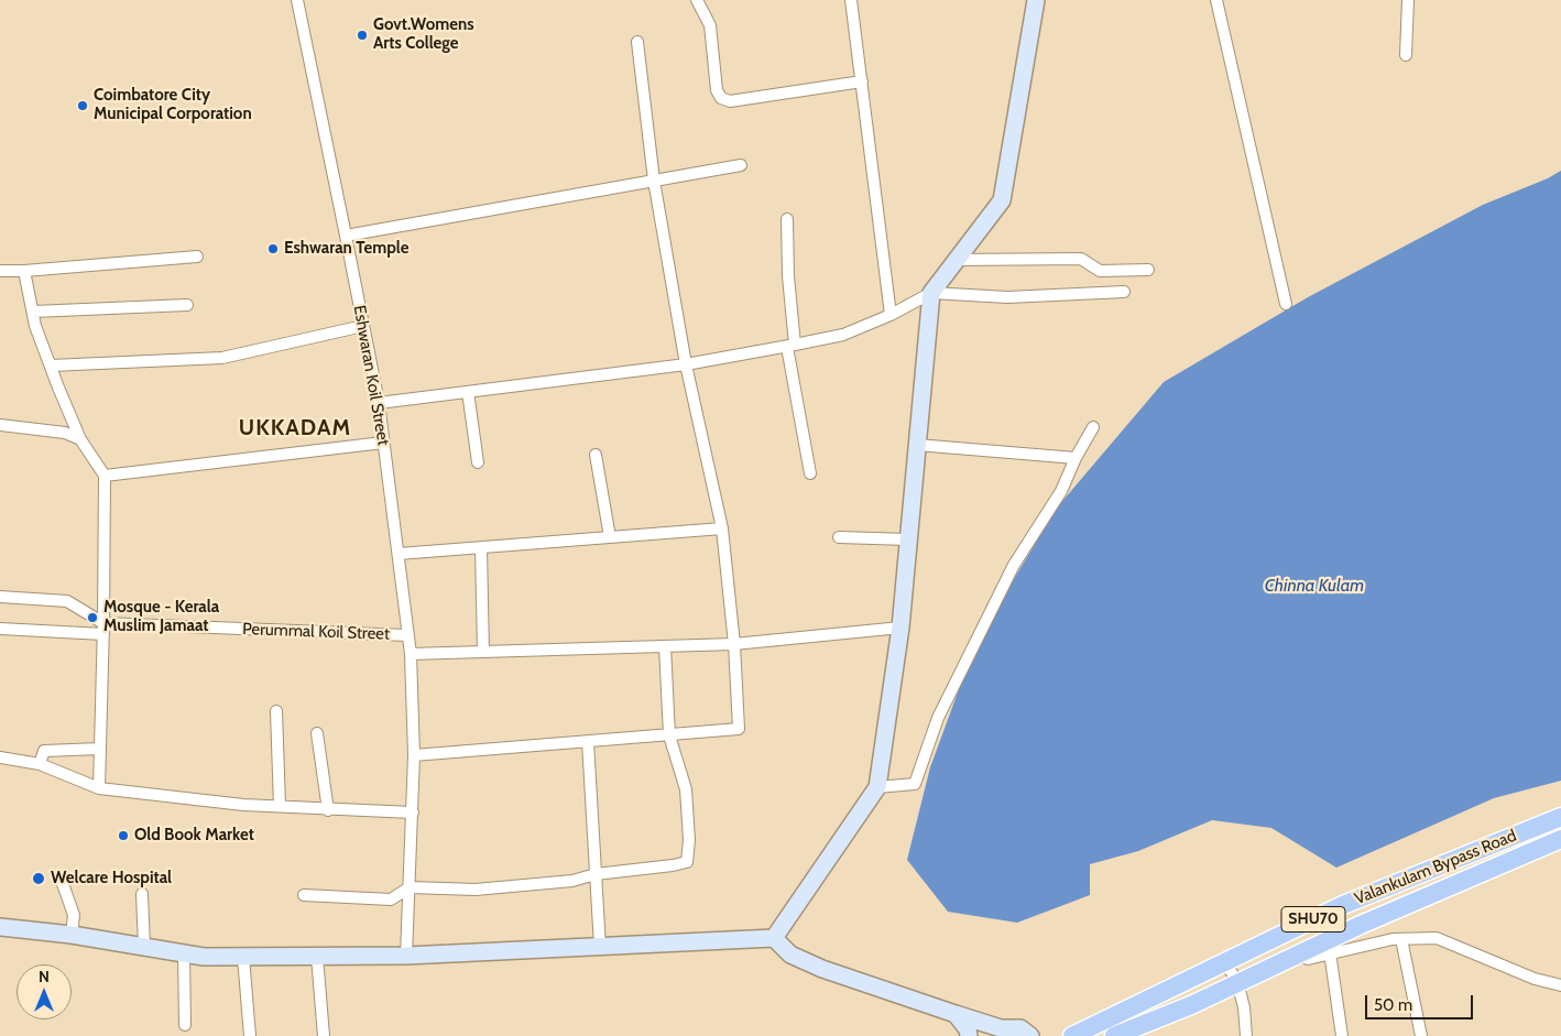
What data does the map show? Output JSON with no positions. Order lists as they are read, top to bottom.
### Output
{
  "streets": {
    "main road": ["Valankulam Bypass Road", "SHU70"],
    "street": ["Eshwaran Koil Street", "Perummal Koil Street"]
  },
  "crossings": [
    ["Eshwaran Koil Street", "Perummal Koil Street"]
  ],
  "districts": ["UKKADAM"],
  "water": ["Chinna Kulam"],
  "places": [
    "Govt.Womens Arts College",
    "Coimbatore City Municipal Corporation",
    "Eshwaran Temple",
    "Mosque - Kerala Muslim Jamaat",
    "Old Book Market",
    "Welcare Hospital"
  ],
  "scale_bar": "50 m",
  "north": "top"
}
